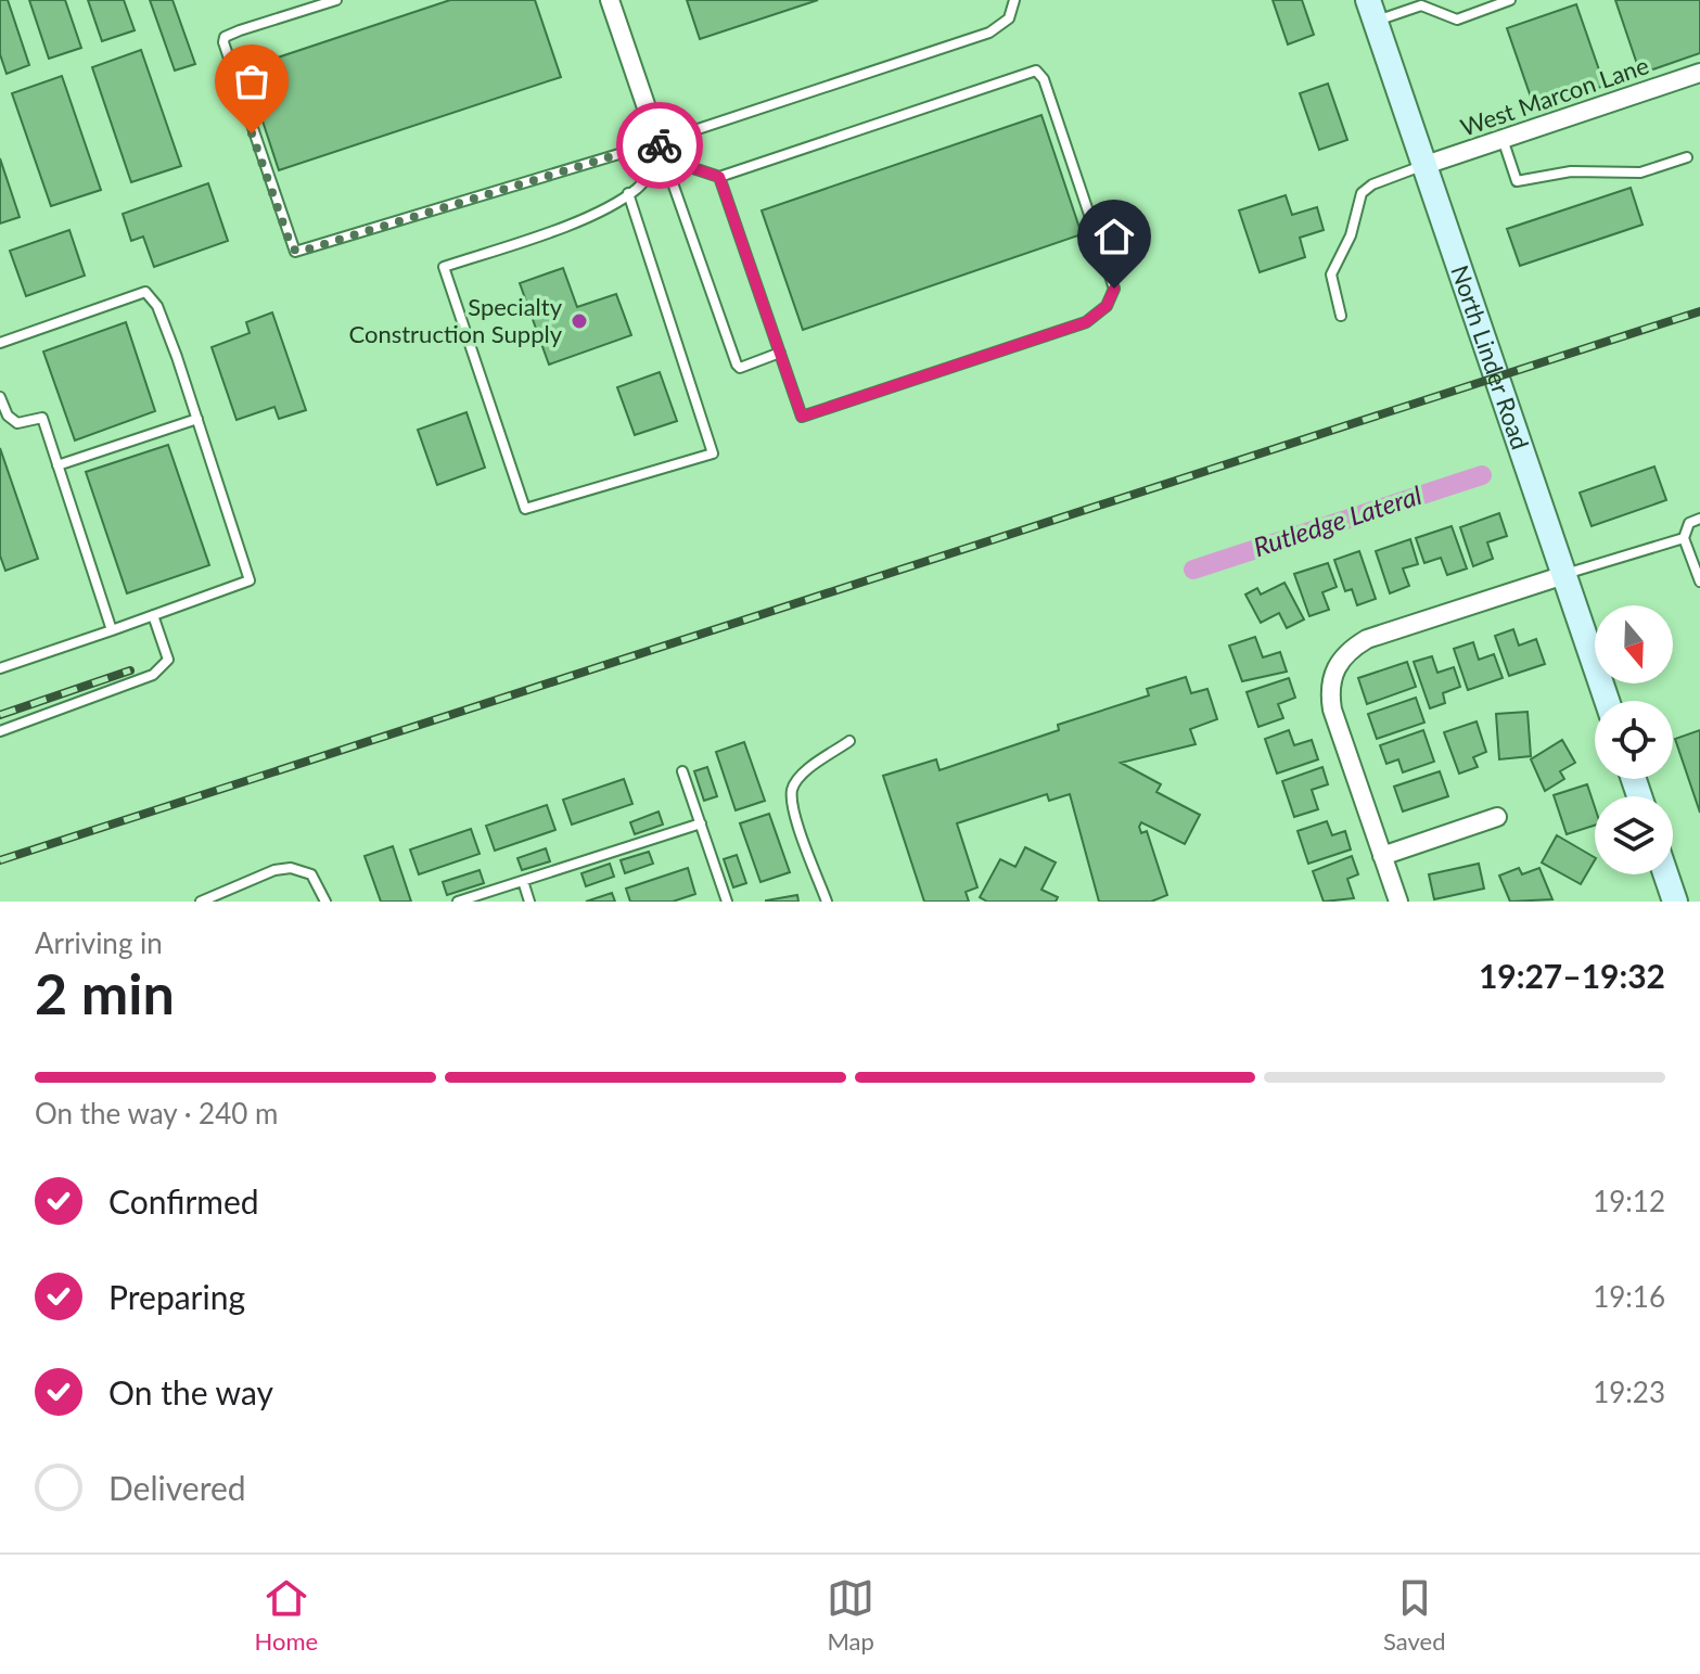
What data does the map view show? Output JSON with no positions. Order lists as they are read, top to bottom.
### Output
{
  "streets": {
    "main road": ["North Linder Road"],
    "street": ["West Marcon Lane"]
  },
  "crossings": [
    ["West Marcon Lane", "North Linder Road"]
  ],
  "water": ["Rutledge Lateral"],
  "places": ["Specialty Construction Supply"],
  "north": "bottom",
  "page": {
    "heading": ["2 min", "Arriving in", "19:27–19:32"],
    "bar": "On the way · 240 m",
    "list": [
      ["Confirmed", "19:12"],
      ["Preparing", "19:16"],
      ["On the way", "19:23"],
      "Delivered"
    ],
    "tabs": ["Home", "Map", "Saved"]
  }
}
